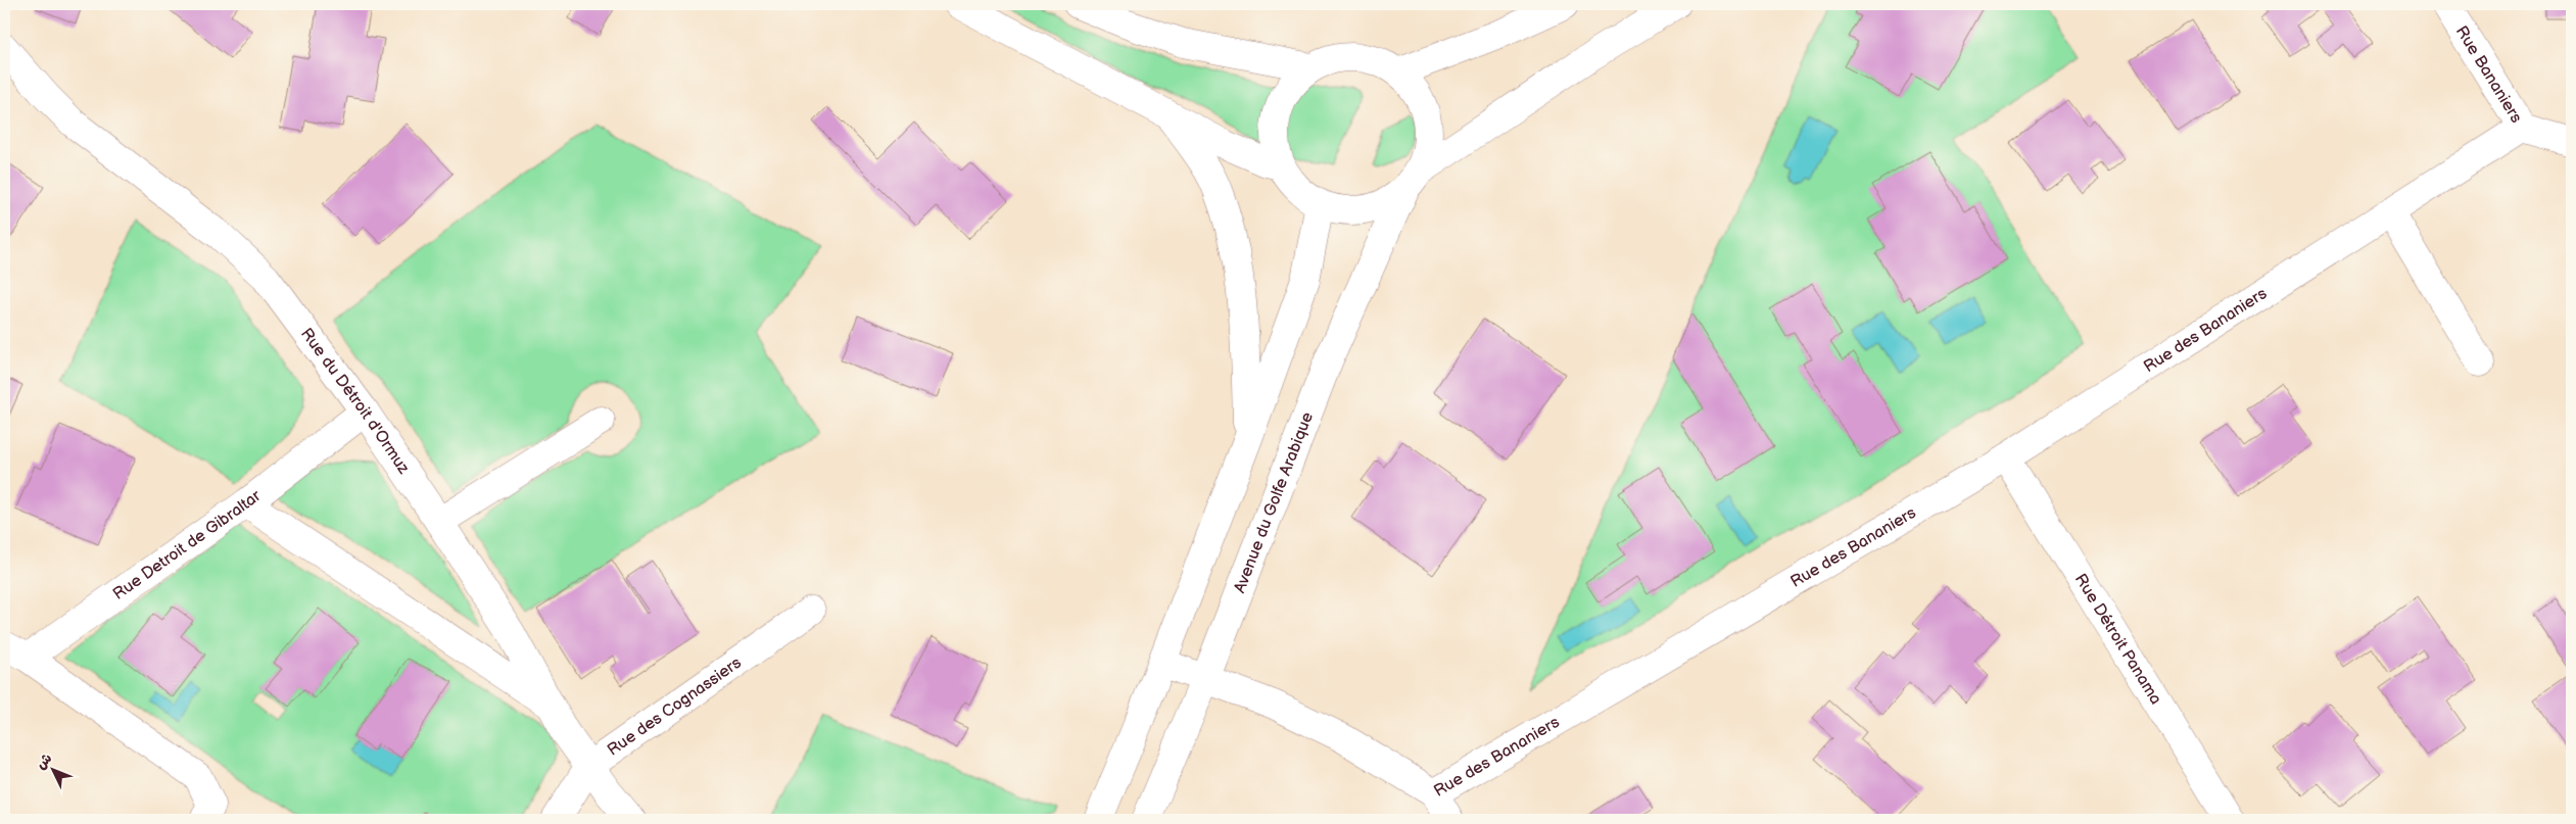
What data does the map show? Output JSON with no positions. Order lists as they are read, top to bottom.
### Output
{
  "streets": {
    "street": [
      "Rue Bananiers",
      "Rue des Bananiers",
      "Rue du Détroit d'Ormuz",
      "Avenue du Golfe Arabique",
      "Rue Detroit de Gibraltar",
      "Rue Détroit Panama",
      "Rue des Cognassiers"
    ]
  },
  "crossings": [
    ["Rue Bananiers", "Rue des Bananiers"],
    ["Rue des Bananiers", "Avenue du Golfe Arabique"],
    ["Rue des Bananiers", "Rue Détroit Panama"],
    ["Rue du Détroit d'Ormuz", "Rue Detroit de Gibraltar"],
    ["Rue du Détroit d'Ormuz", "Rue des Cognassiers"]
  ],
  "north": "top left"
}
